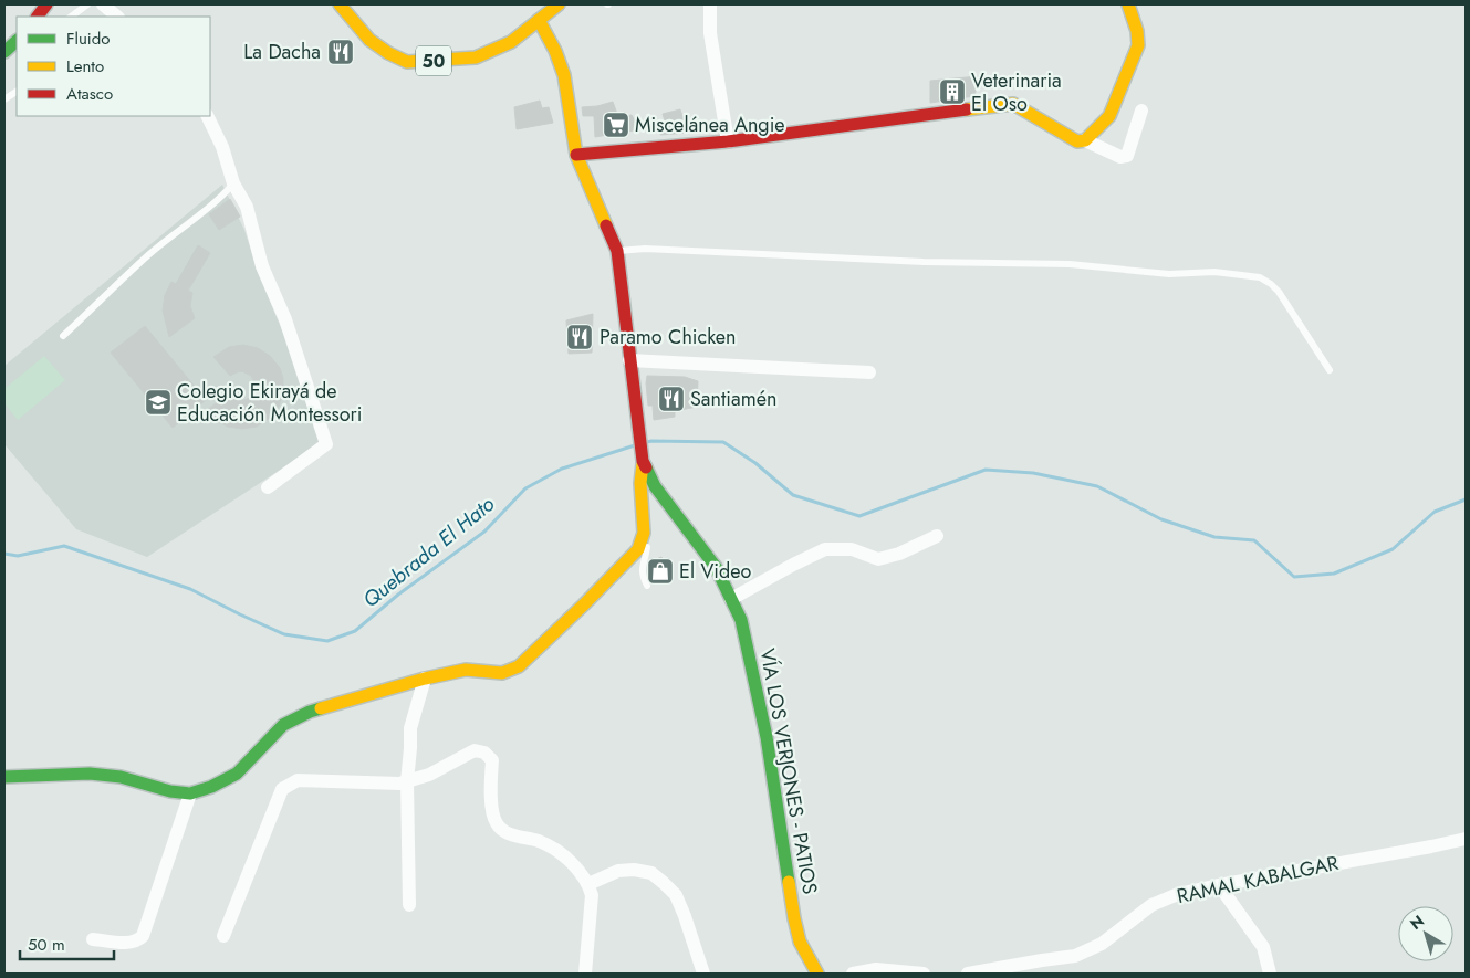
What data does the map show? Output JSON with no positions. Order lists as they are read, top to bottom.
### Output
{
  "streets": {
    "street": ["50", "VÍA LOS VERJONES - PATIOS", "RAMAL KABALGAR"]
  },
  "crossings": [
    ["50", "VÍA LOS VERJONES - PATIOS"]
  ],
  "water": ["Quebrada El Hato"],
  "places": {
    "restaurant": ["La Dacha", "Paramo Chicken", "Santiamén"],
    "building": ["Veterinaria El Oso"],
    "supermarket": ["Miscelánea Angie"],
    "school or university": ["Colegio Ekirayá de Educación Montessori"],
    "shop": ["El Video"]
  },
  "legend": ["Fluido", "Lento", "Atasco"],
  "scale_bar": "50 m",
  "north": "top left"
}
